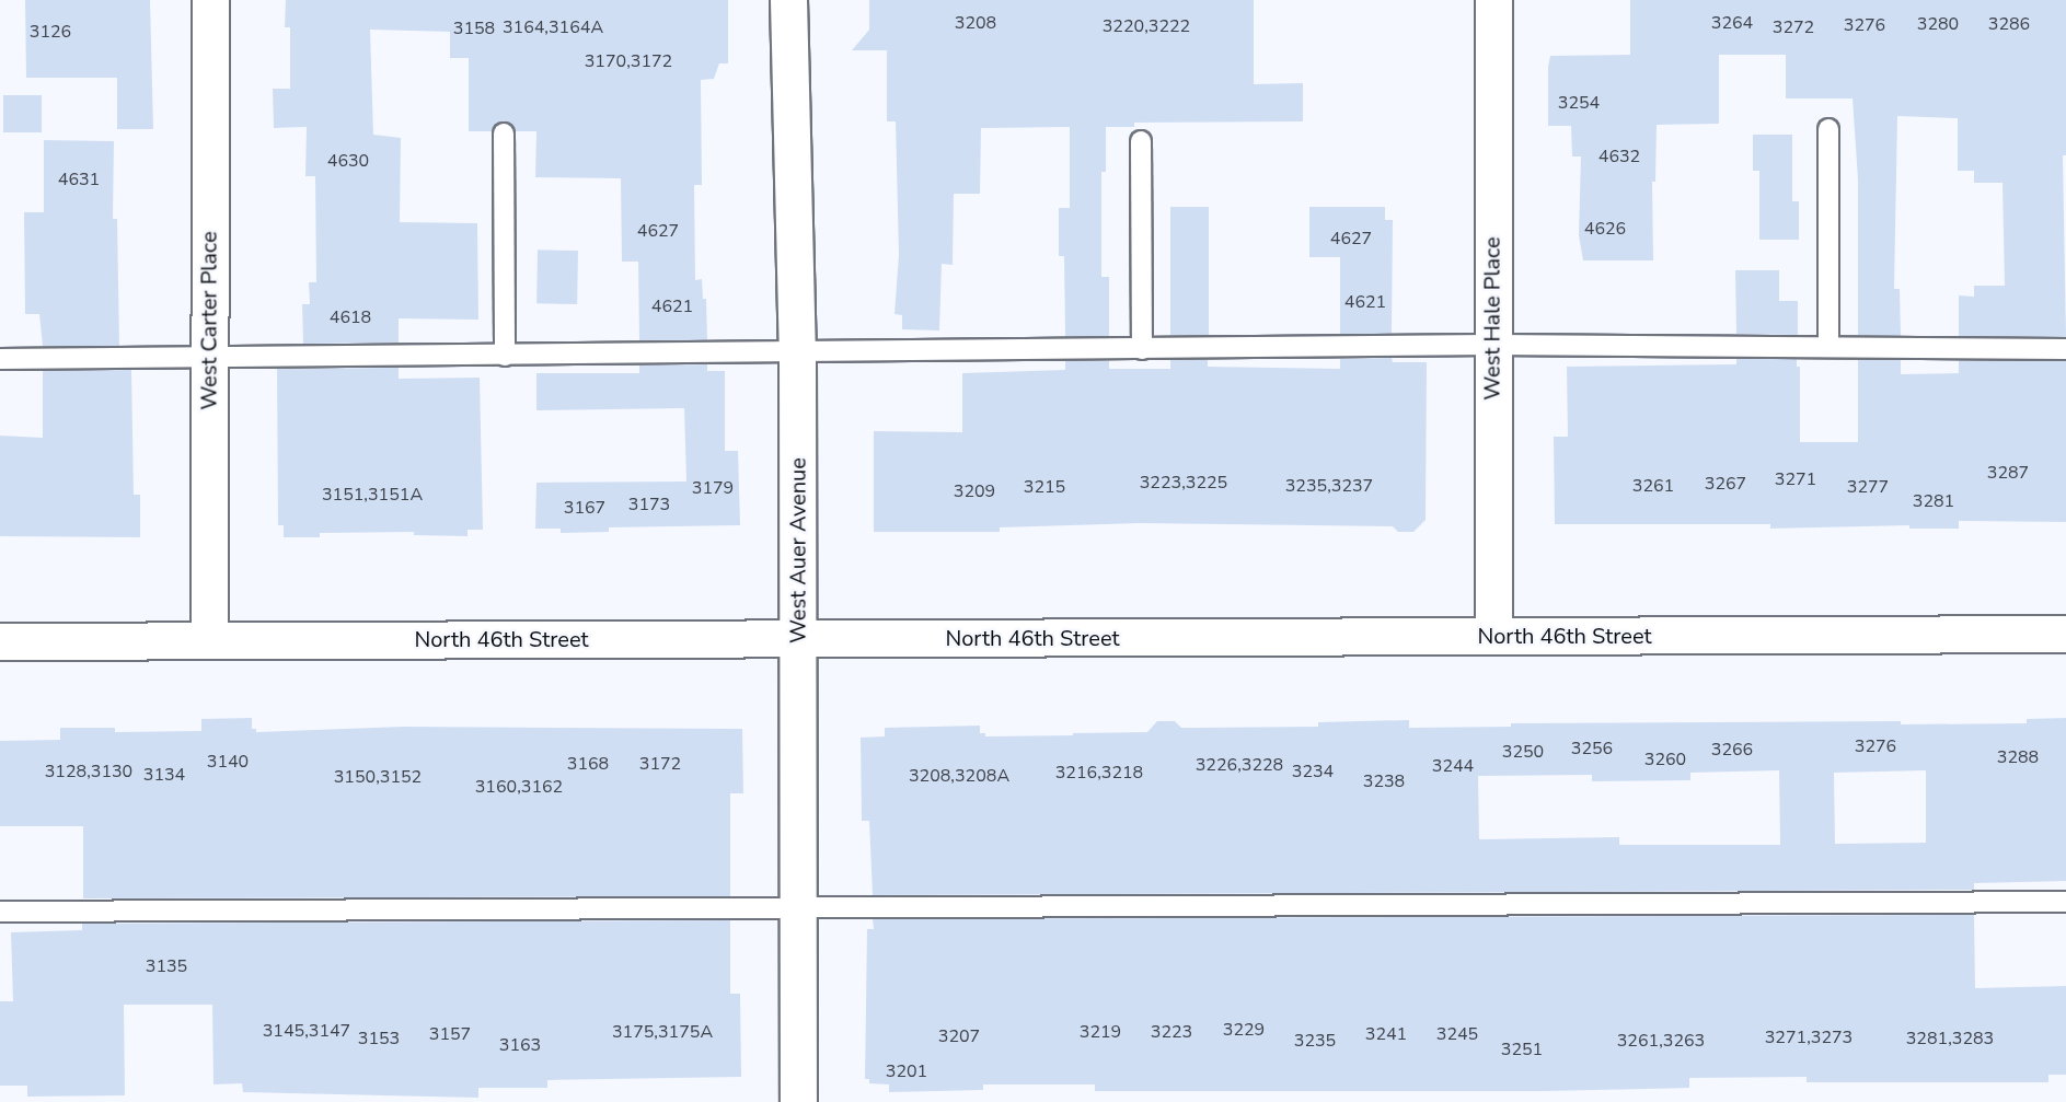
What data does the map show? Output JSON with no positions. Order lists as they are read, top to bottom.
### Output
{
  "streets": {
    "street": [
      "West Hale Place",
      "West Carter Place",
      "West Auer Avenue",
      "North 46th Street"
    ]
  },
  "crossings": [
    ["West Hale Place", "North 46th Street"],
    ["West Carter Place", "North 46th Street"],
    ["West Auer Avenue", "North 46th Street"]
  ],
  "house_numbers": [
    "3208",
    "3264",
    "3280",
    "3286",
    "3276",
    "3220,3222",
    "3164,3164A",
    "3272",
    "3158",
    "3126",
    "3170,3172",
    "3254",
    "4632",
    "4630",
    "4631",
    "4626",
    "4627",
    "4627",
    "4621",
    "4621",
    "4618",
    "3287",
    "3271",
    "3223,3225",
    "3267",
    "3235,3237",
    "3261",
    "3215",
    "3277",
    "3179",
    "3209",
    "3151,3151A",
    "3281",
    "3173",
    "3167",
    "3276",
    "3256",
    "3266",
    "3250",
    "3288",
    "3260",
    "3140",
    "3168",
    "3172",
    "3226,3228",
    "3244",
    "3128,3130",
    "3234",
    "3216,3218",
    "3134",
    "3208,3208A",
    "3150,3152",
    "3238",
    "3160,3162",
    "3135",
    "3229",
    "3145,3147",
    "3175,3175A",
    "3219",
    "3223",
    "3157",
    "3241",
    "3245",
    "3207",
    "3271,3273",
    "3153",
    "3281,3283",
    "3235",
    "3261,3263",
    "3163",
    "3251",
    "3201"
  ]
}
